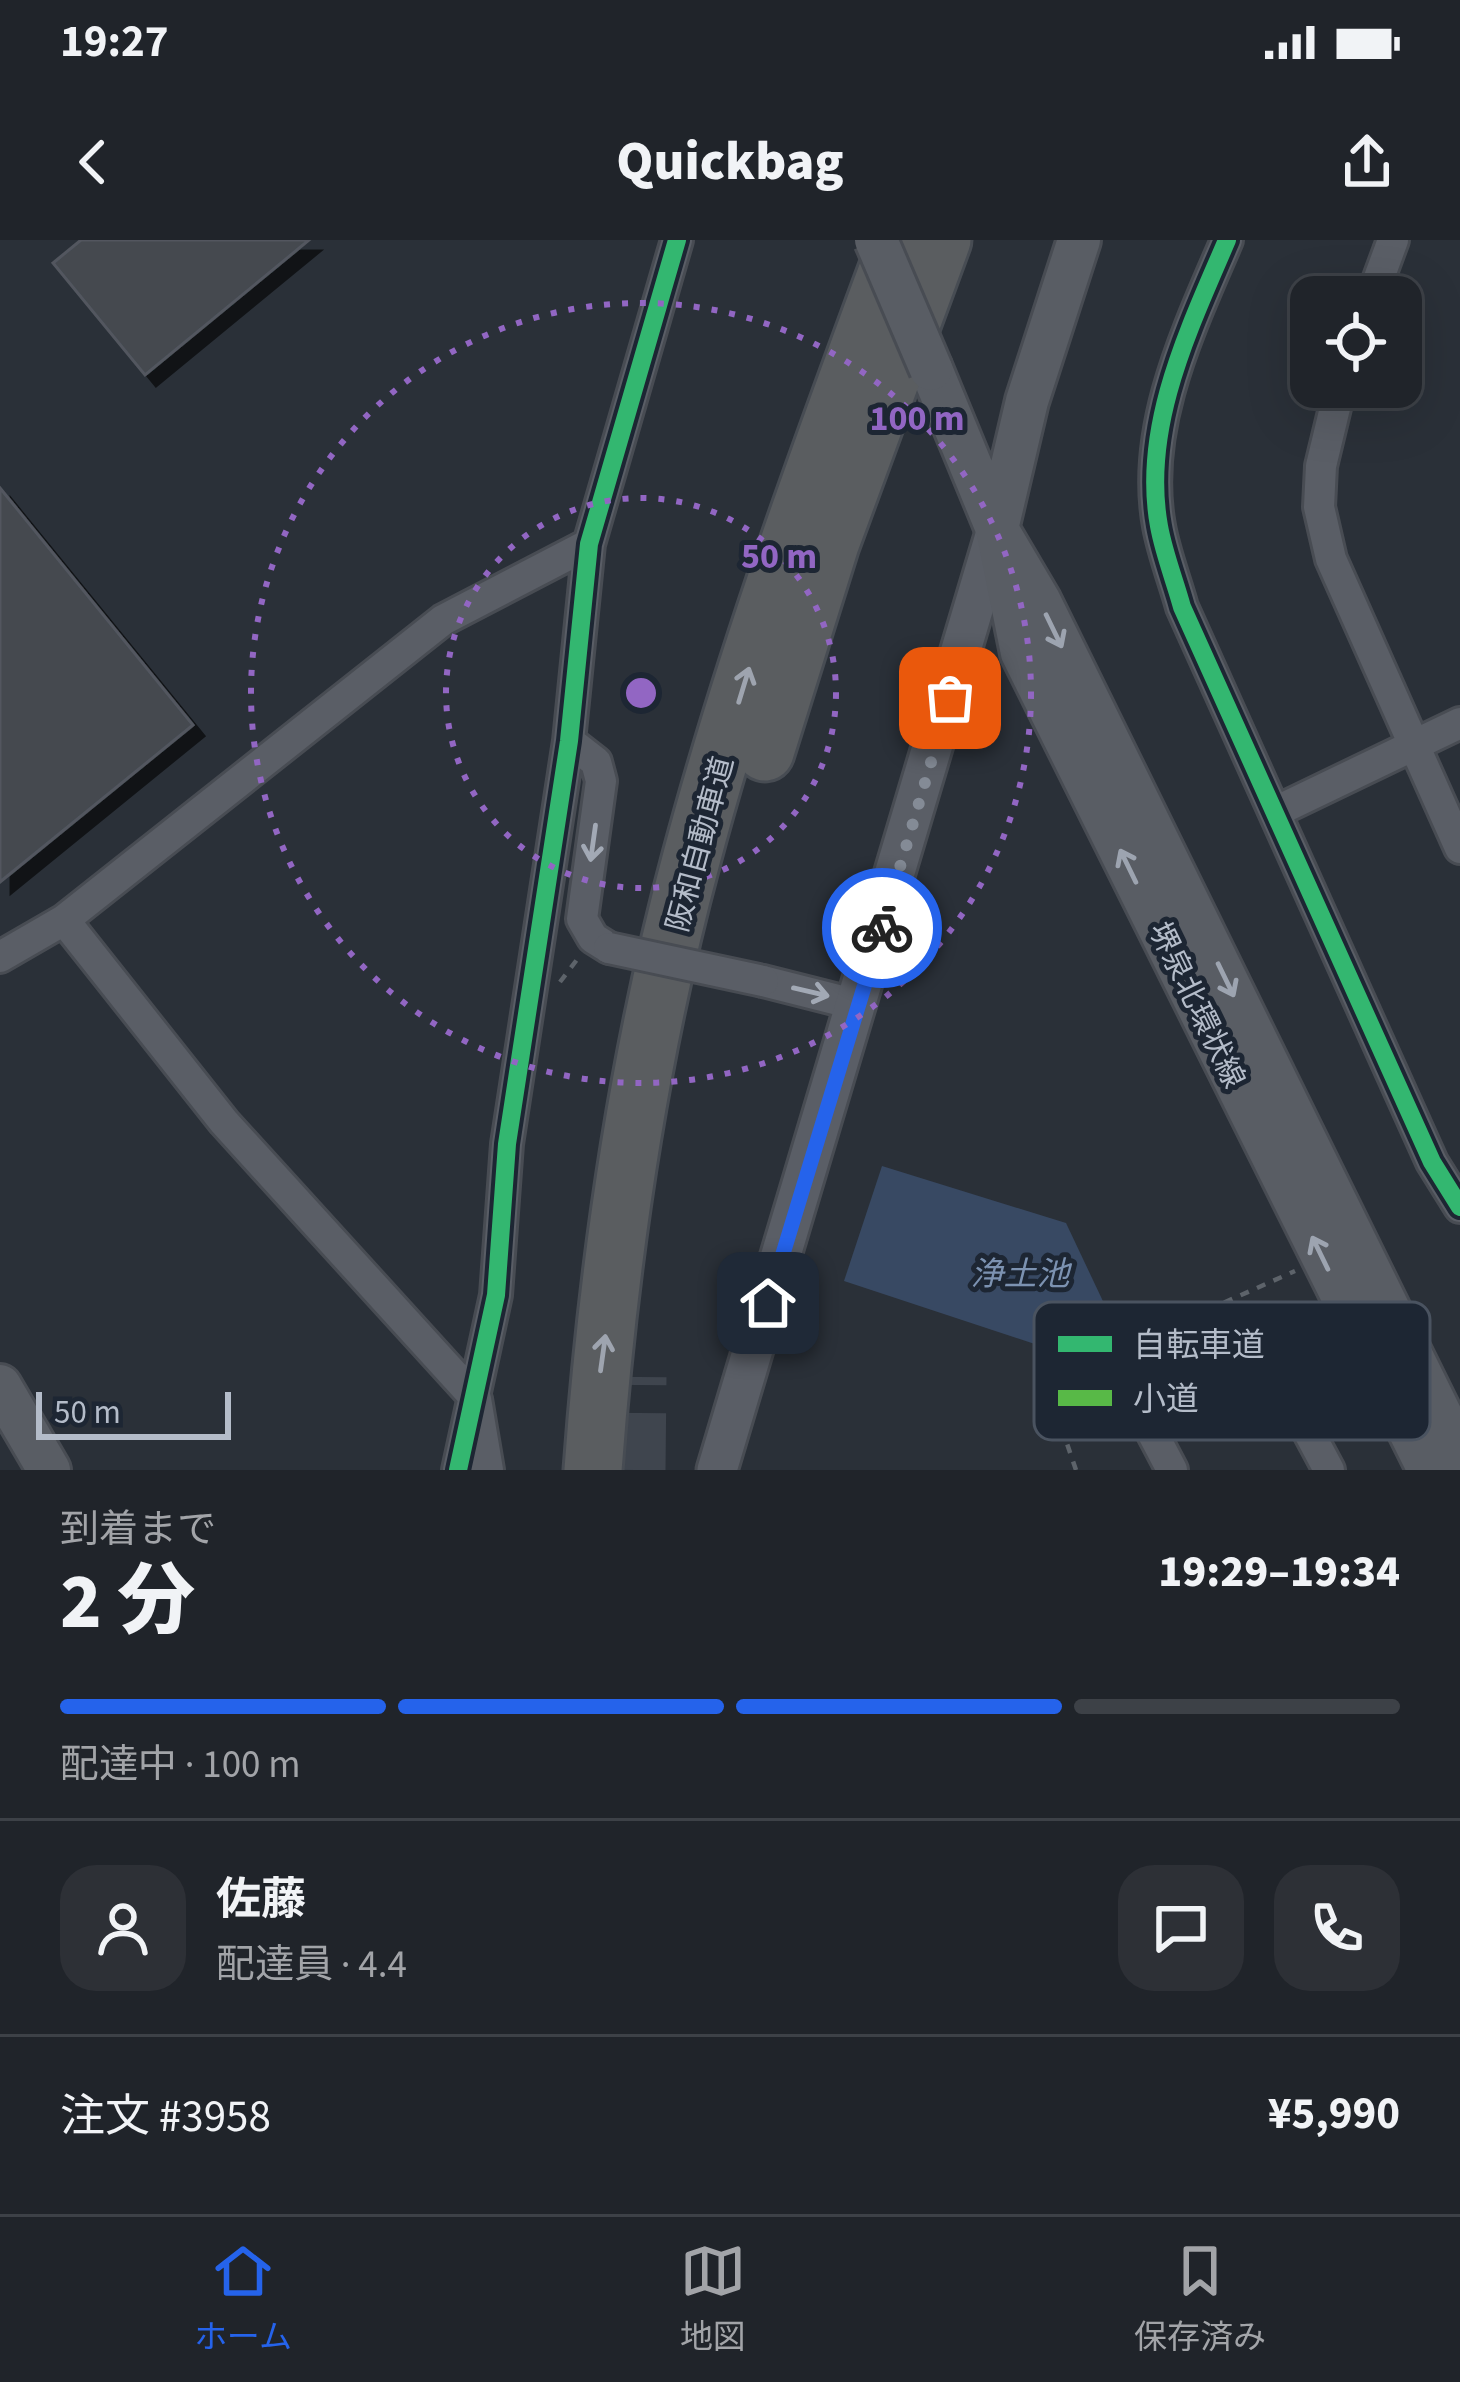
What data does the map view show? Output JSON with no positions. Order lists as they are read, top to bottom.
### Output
{
  "streets": {
    "highway": ["阪和自動車道"],
    "main road": ["堺泉北環状線"]
  },
  "water": ["浄土池"],
  "legend": ["自転車道", "小道"],
  "scale_bar": "50 m",
  "page": {
    "status": "19:27",
    "header": "Quickbag",
    "scale": "50 m",
    "heading": ["2 分", "到着まで", "19:29–19:34"],
    "panel": [
      "佐藤",
      "配達員 · 4.4",
      "注文 #3958",
      "¥5,990"
    ],
    "bar": "配達中 · 100 m",
    "tabs": ["ホーム", "地図", "保存済み"]
  },
  "rings": ["100 m", "50 m"]
}
